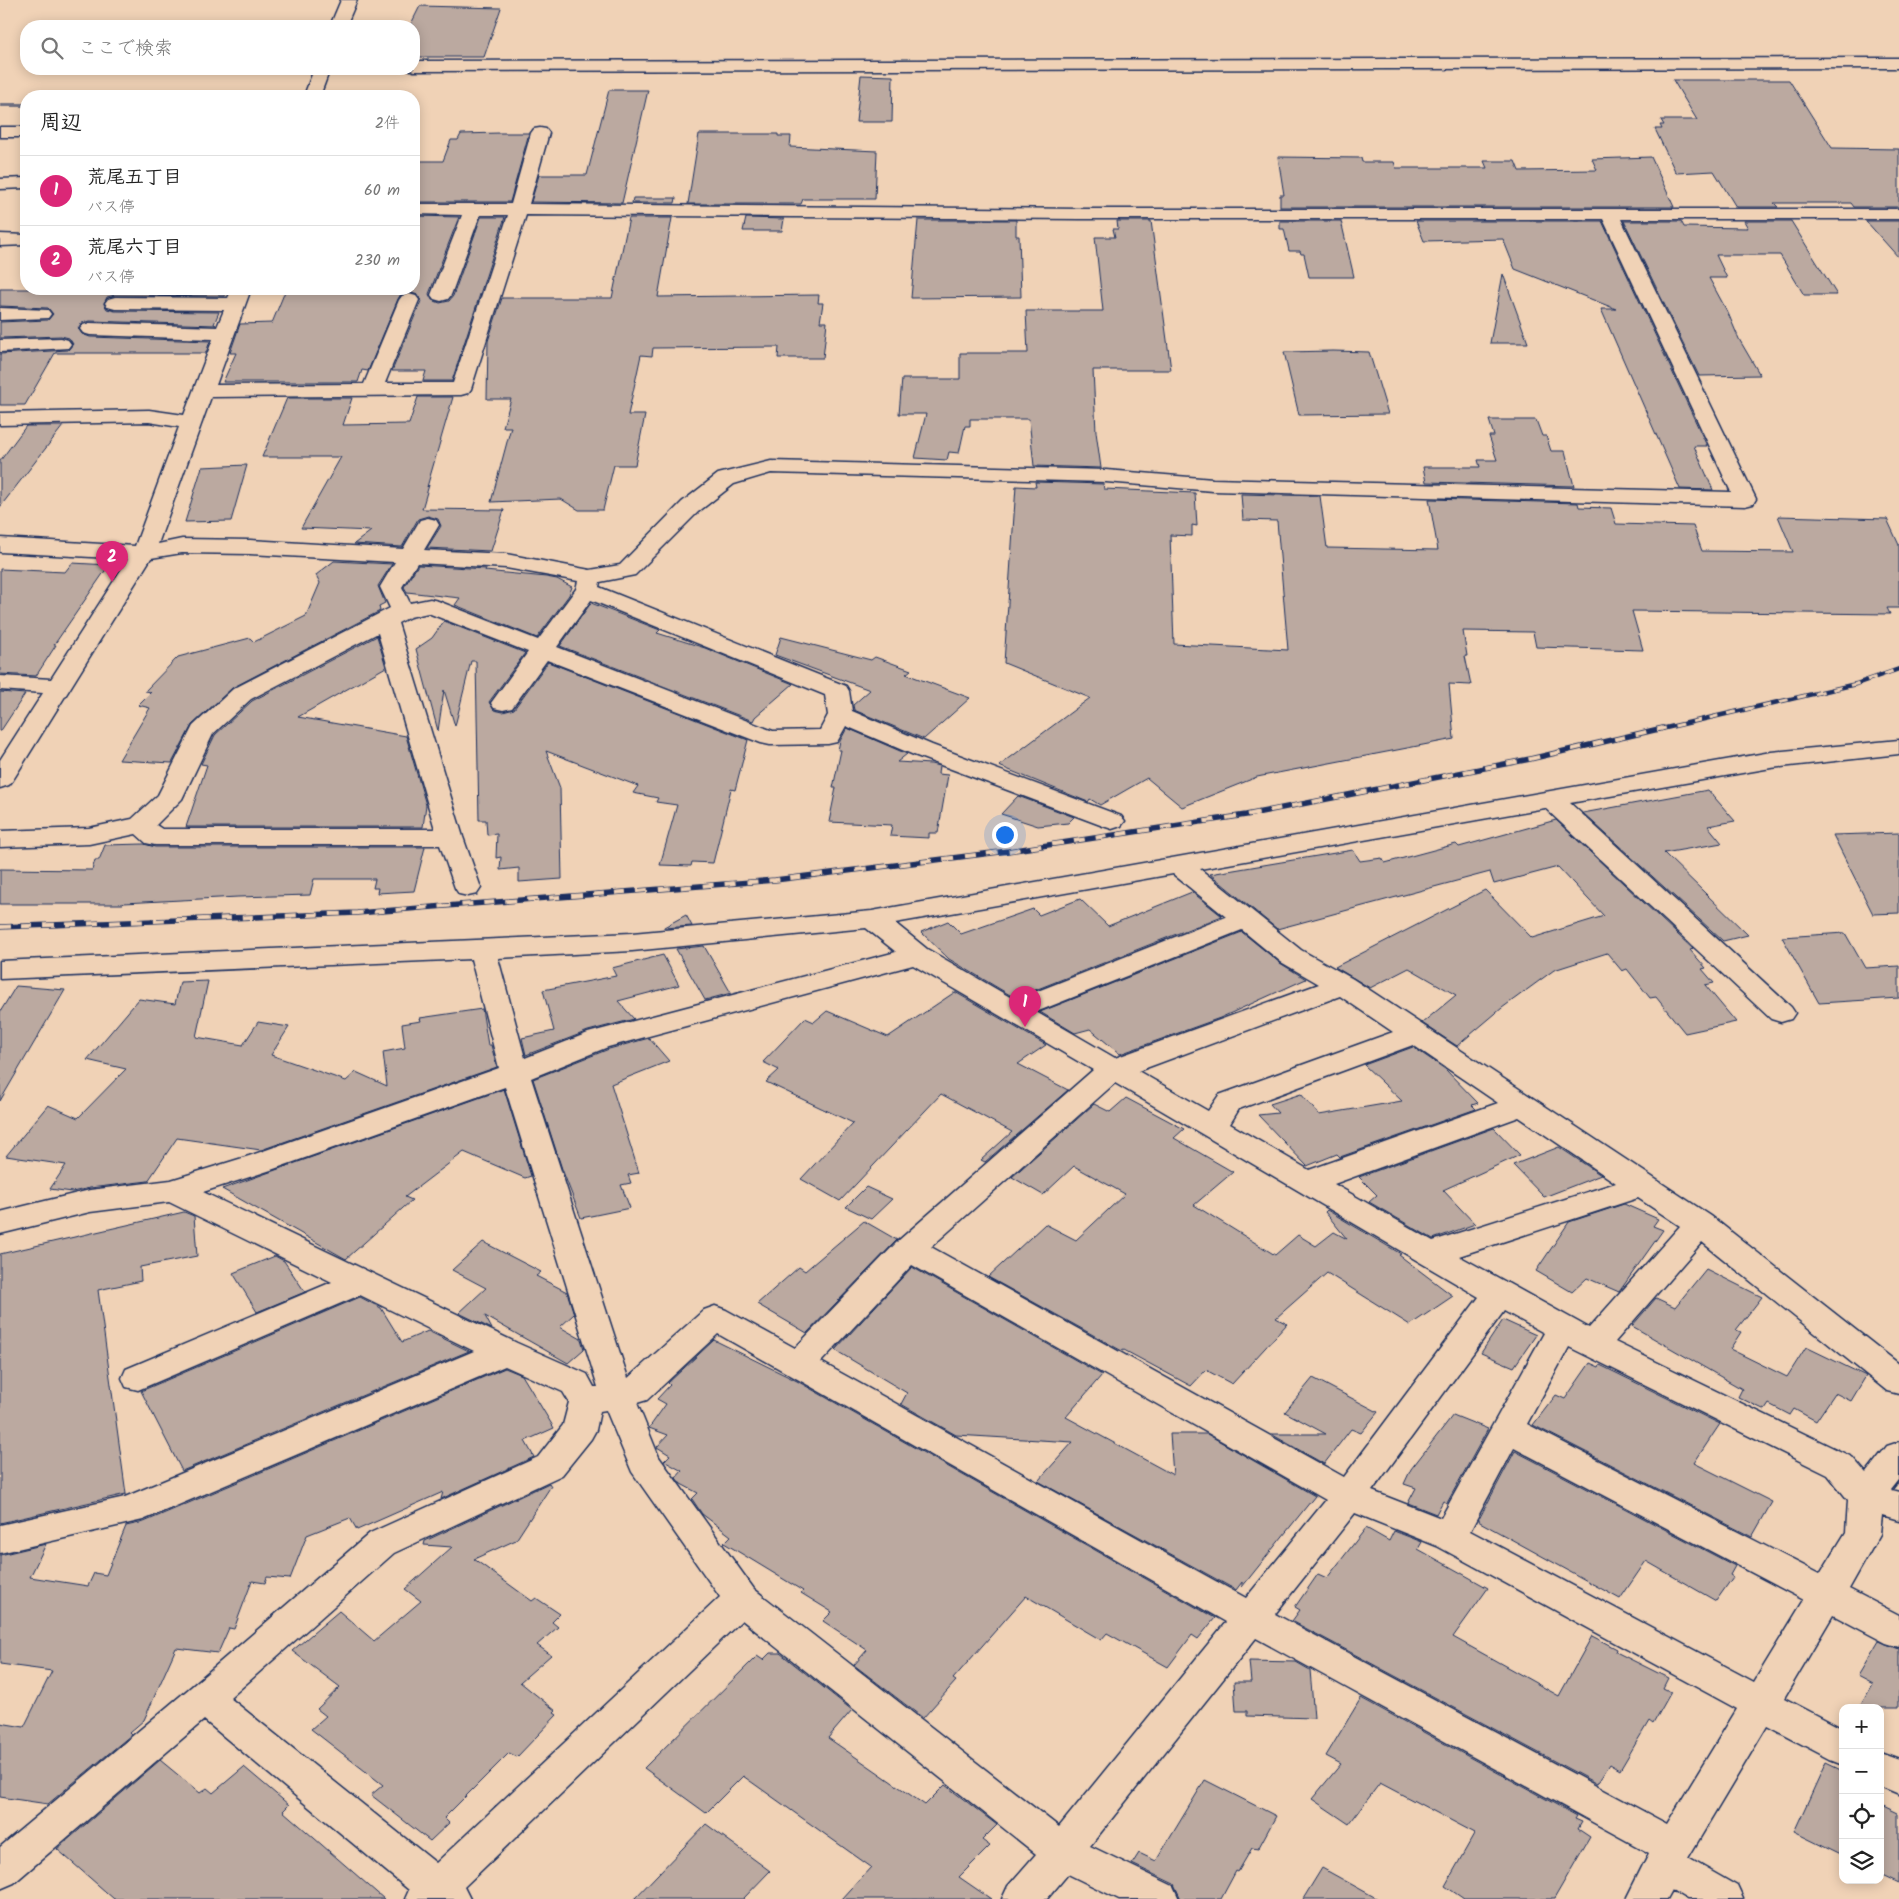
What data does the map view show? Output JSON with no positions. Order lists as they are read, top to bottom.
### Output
{
  "page": {
    "search": "ここで検索",
    "heading": ["周辺", "2件"],
    "list": [
      {
        "mark": "1",
        "name": "荒尾五丁目",
        "note": "バス停",
        "value": "60 m"
      },
      {
        "mark": "2",
        "name": "荒尾六丁目",
        "note": "バス停",
        "value": "230 m"
      }
    ],
    "pins": ["2", "1"],
    "map_buttons": ["+", "−"]
  }
}
